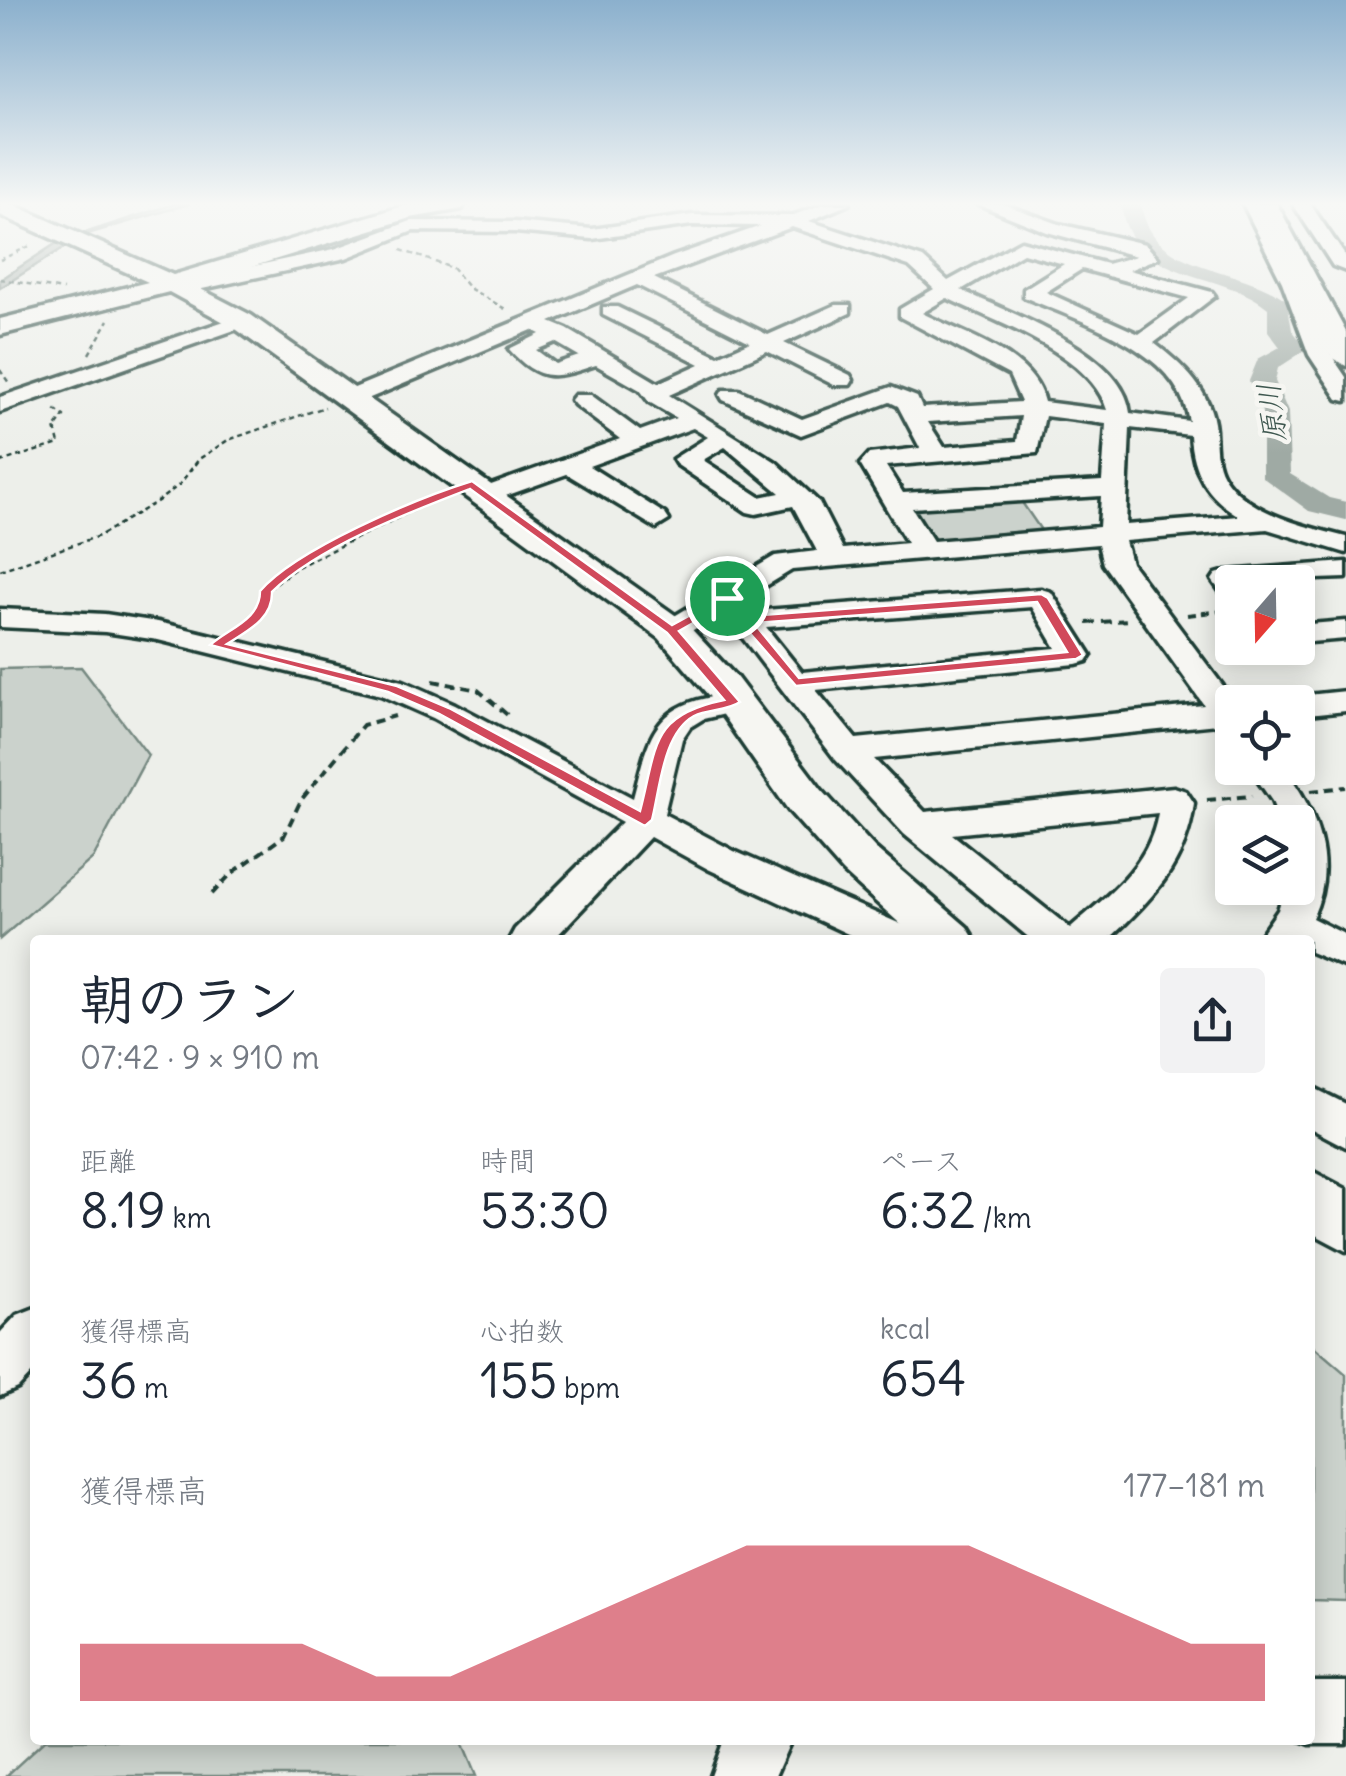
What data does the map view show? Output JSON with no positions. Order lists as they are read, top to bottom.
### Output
{
  "water": ["原川"],
  "north": "bottom",
  "page": {
    "heading": ["朝のラン", "07:42 · 9 × 910 m"],
    "stats": [
      ["距離", "8.19 km"],
      ["時間", "53:30"],
      ["ペース", "6:32 /km"],
      ["獲得標高", "36 m"],
      ["心拍数", "155 bpm"],
      ["kcal", "654"]
    ],
    "chart": ["獲得標高", "177–181 m"]
  }
}
